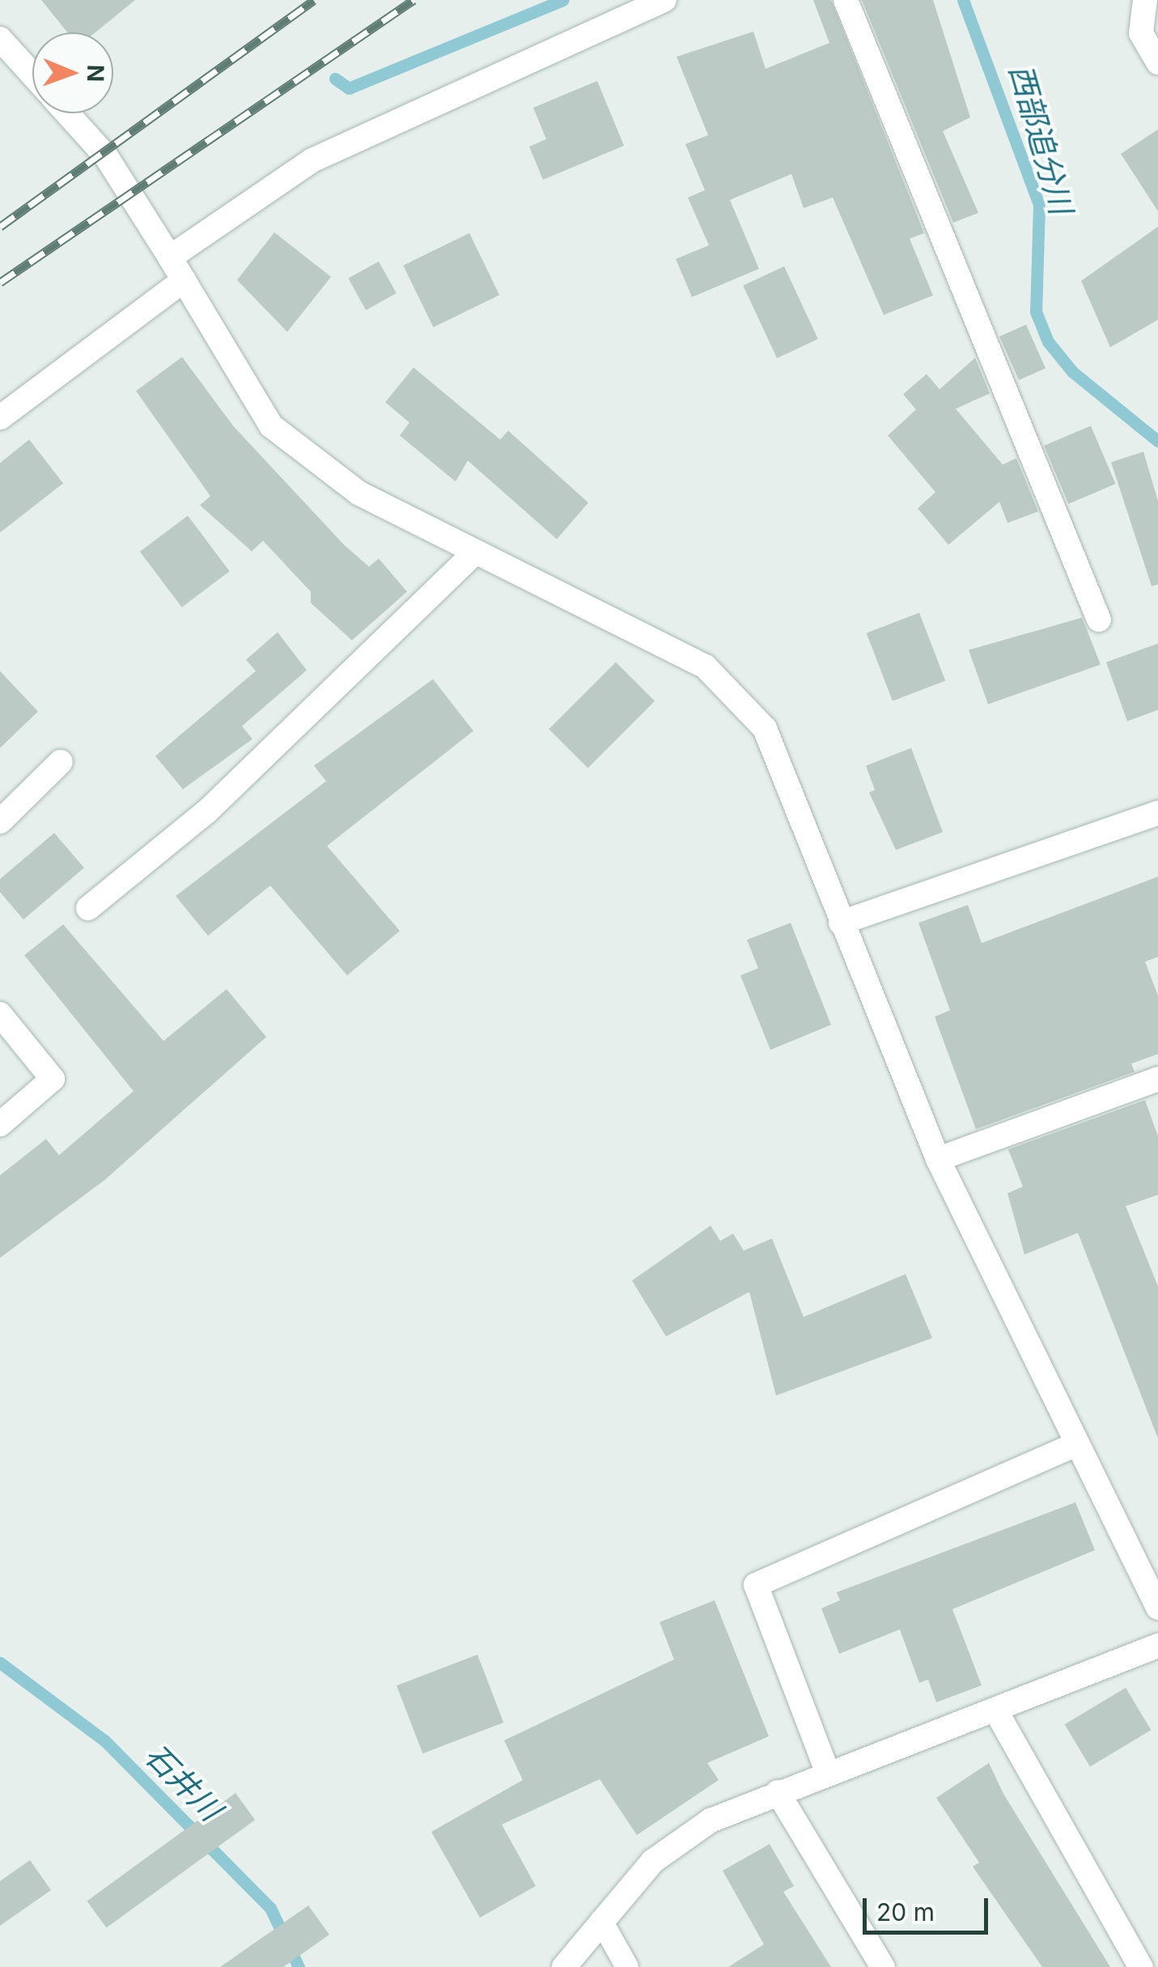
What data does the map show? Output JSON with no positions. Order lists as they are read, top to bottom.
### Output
{
  "water": ["西部追分川", "石井川"],
  "scale_bar": "20 m",
  "north": "right"
}
